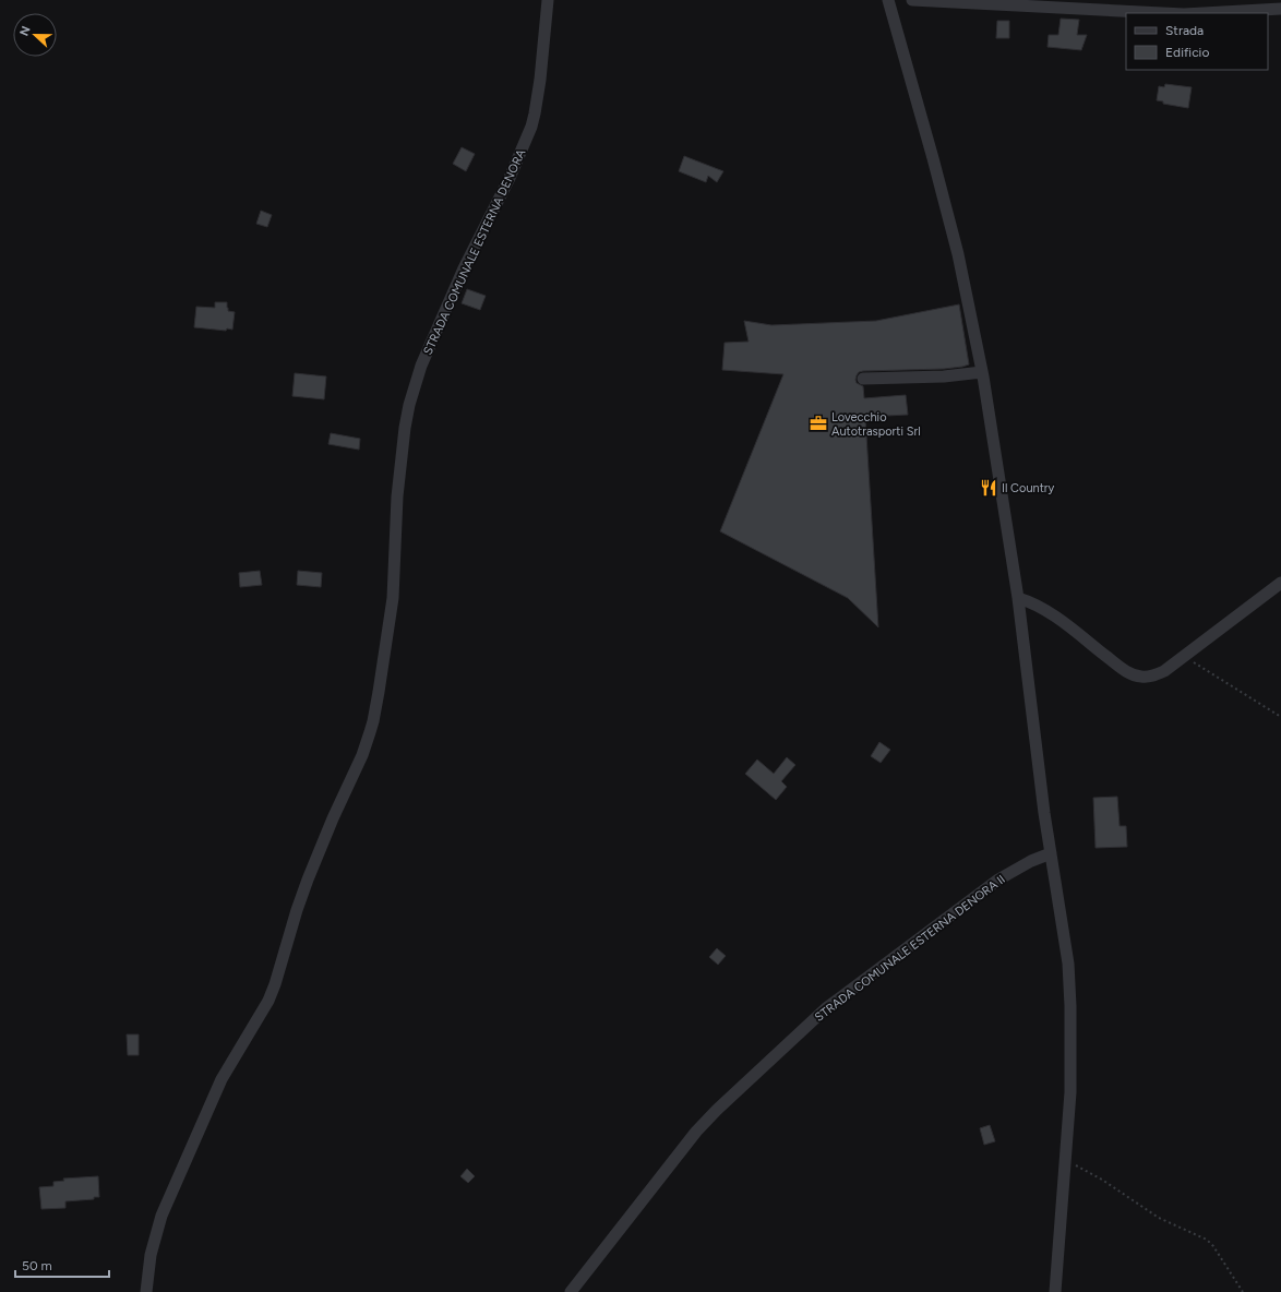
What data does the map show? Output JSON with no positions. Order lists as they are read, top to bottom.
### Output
{
  "streets": {
    "street": ["STRADA COMUNALE ESTERNA DENORA", "STRADA COMUNALE ESTERNA DENORA II"]
  },
  "places": {
    "office": ["Lovecchio Autotrasporti Srl"],
    "restaurant": ["Il Country"]
  },
  "legend": ["Strada", "Edificio"],
  "scale_bar": "50 m",
  "north": "left"
}
